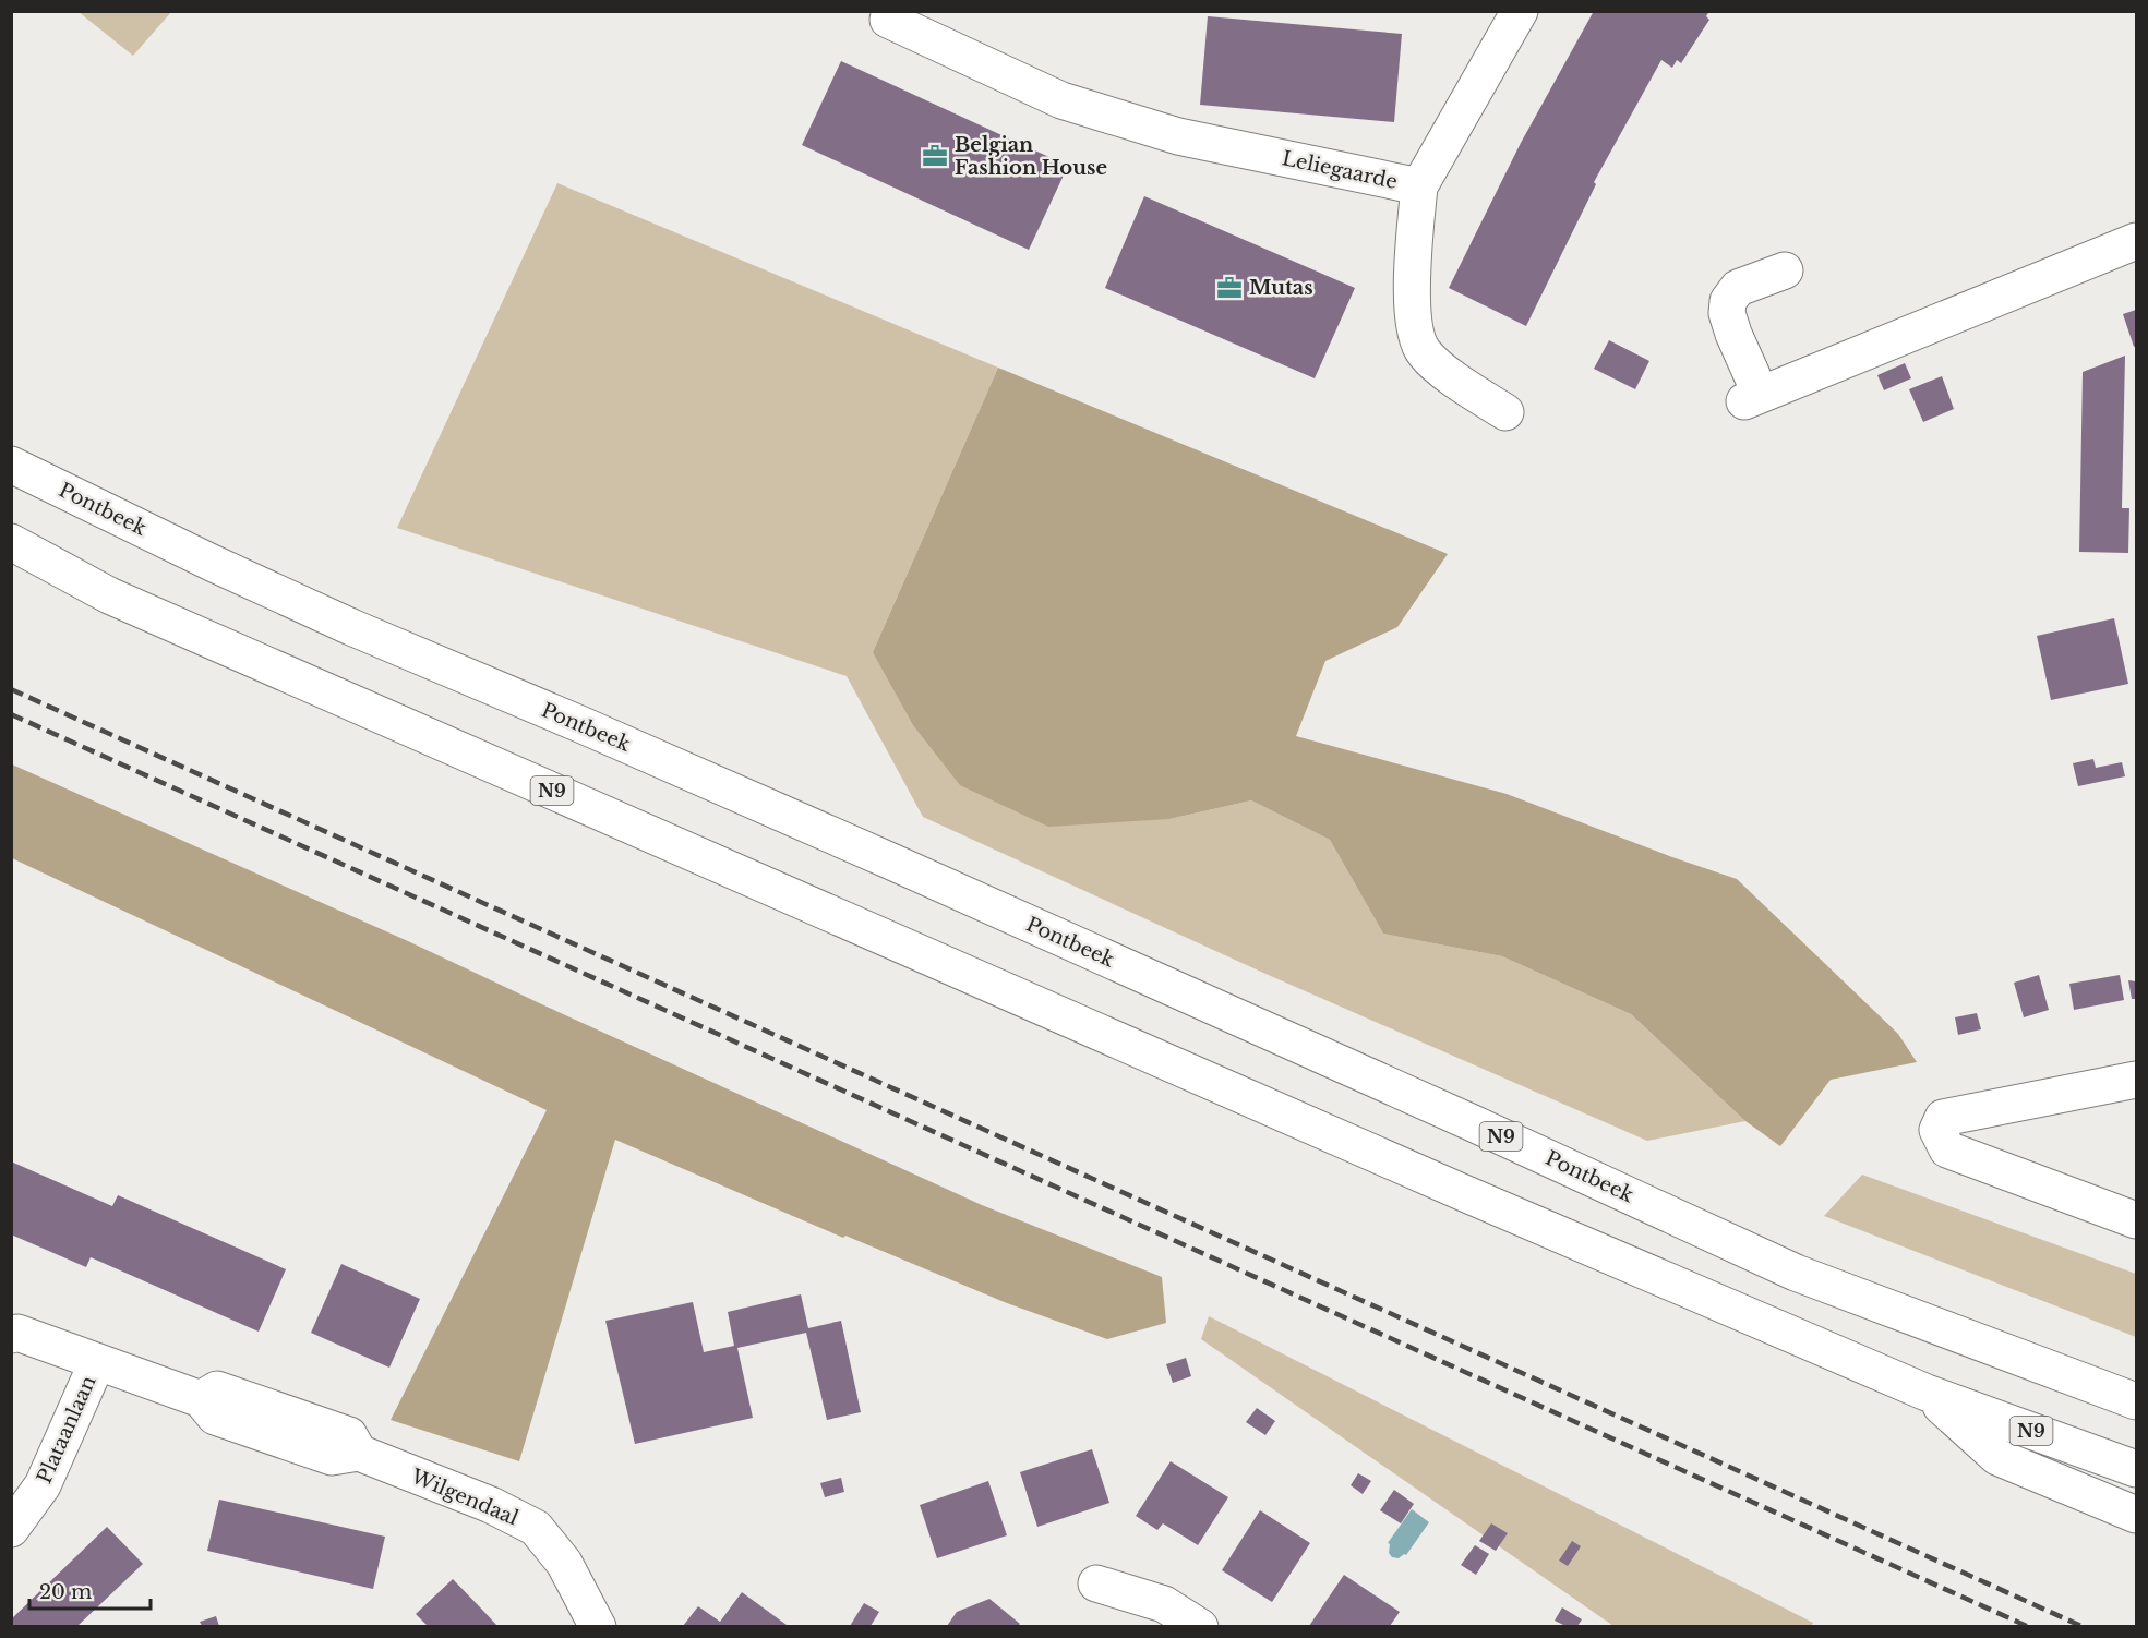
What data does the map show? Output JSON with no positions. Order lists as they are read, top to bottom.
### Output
{
  "streets": {
    "main road": [
      "Leliegaarde",
      "Pontbeek",
      "N9",
      "Plataanlaan",
      "Wilgendaal"
    ]
  },
  "crossings": [
    ["Plataanlaan", "Wilgendaal"]
  ],
  "places": {
    "office": ["Belgian Fashion House", "Mutas"]
  },
  "scale_bar": "20 m"
}
